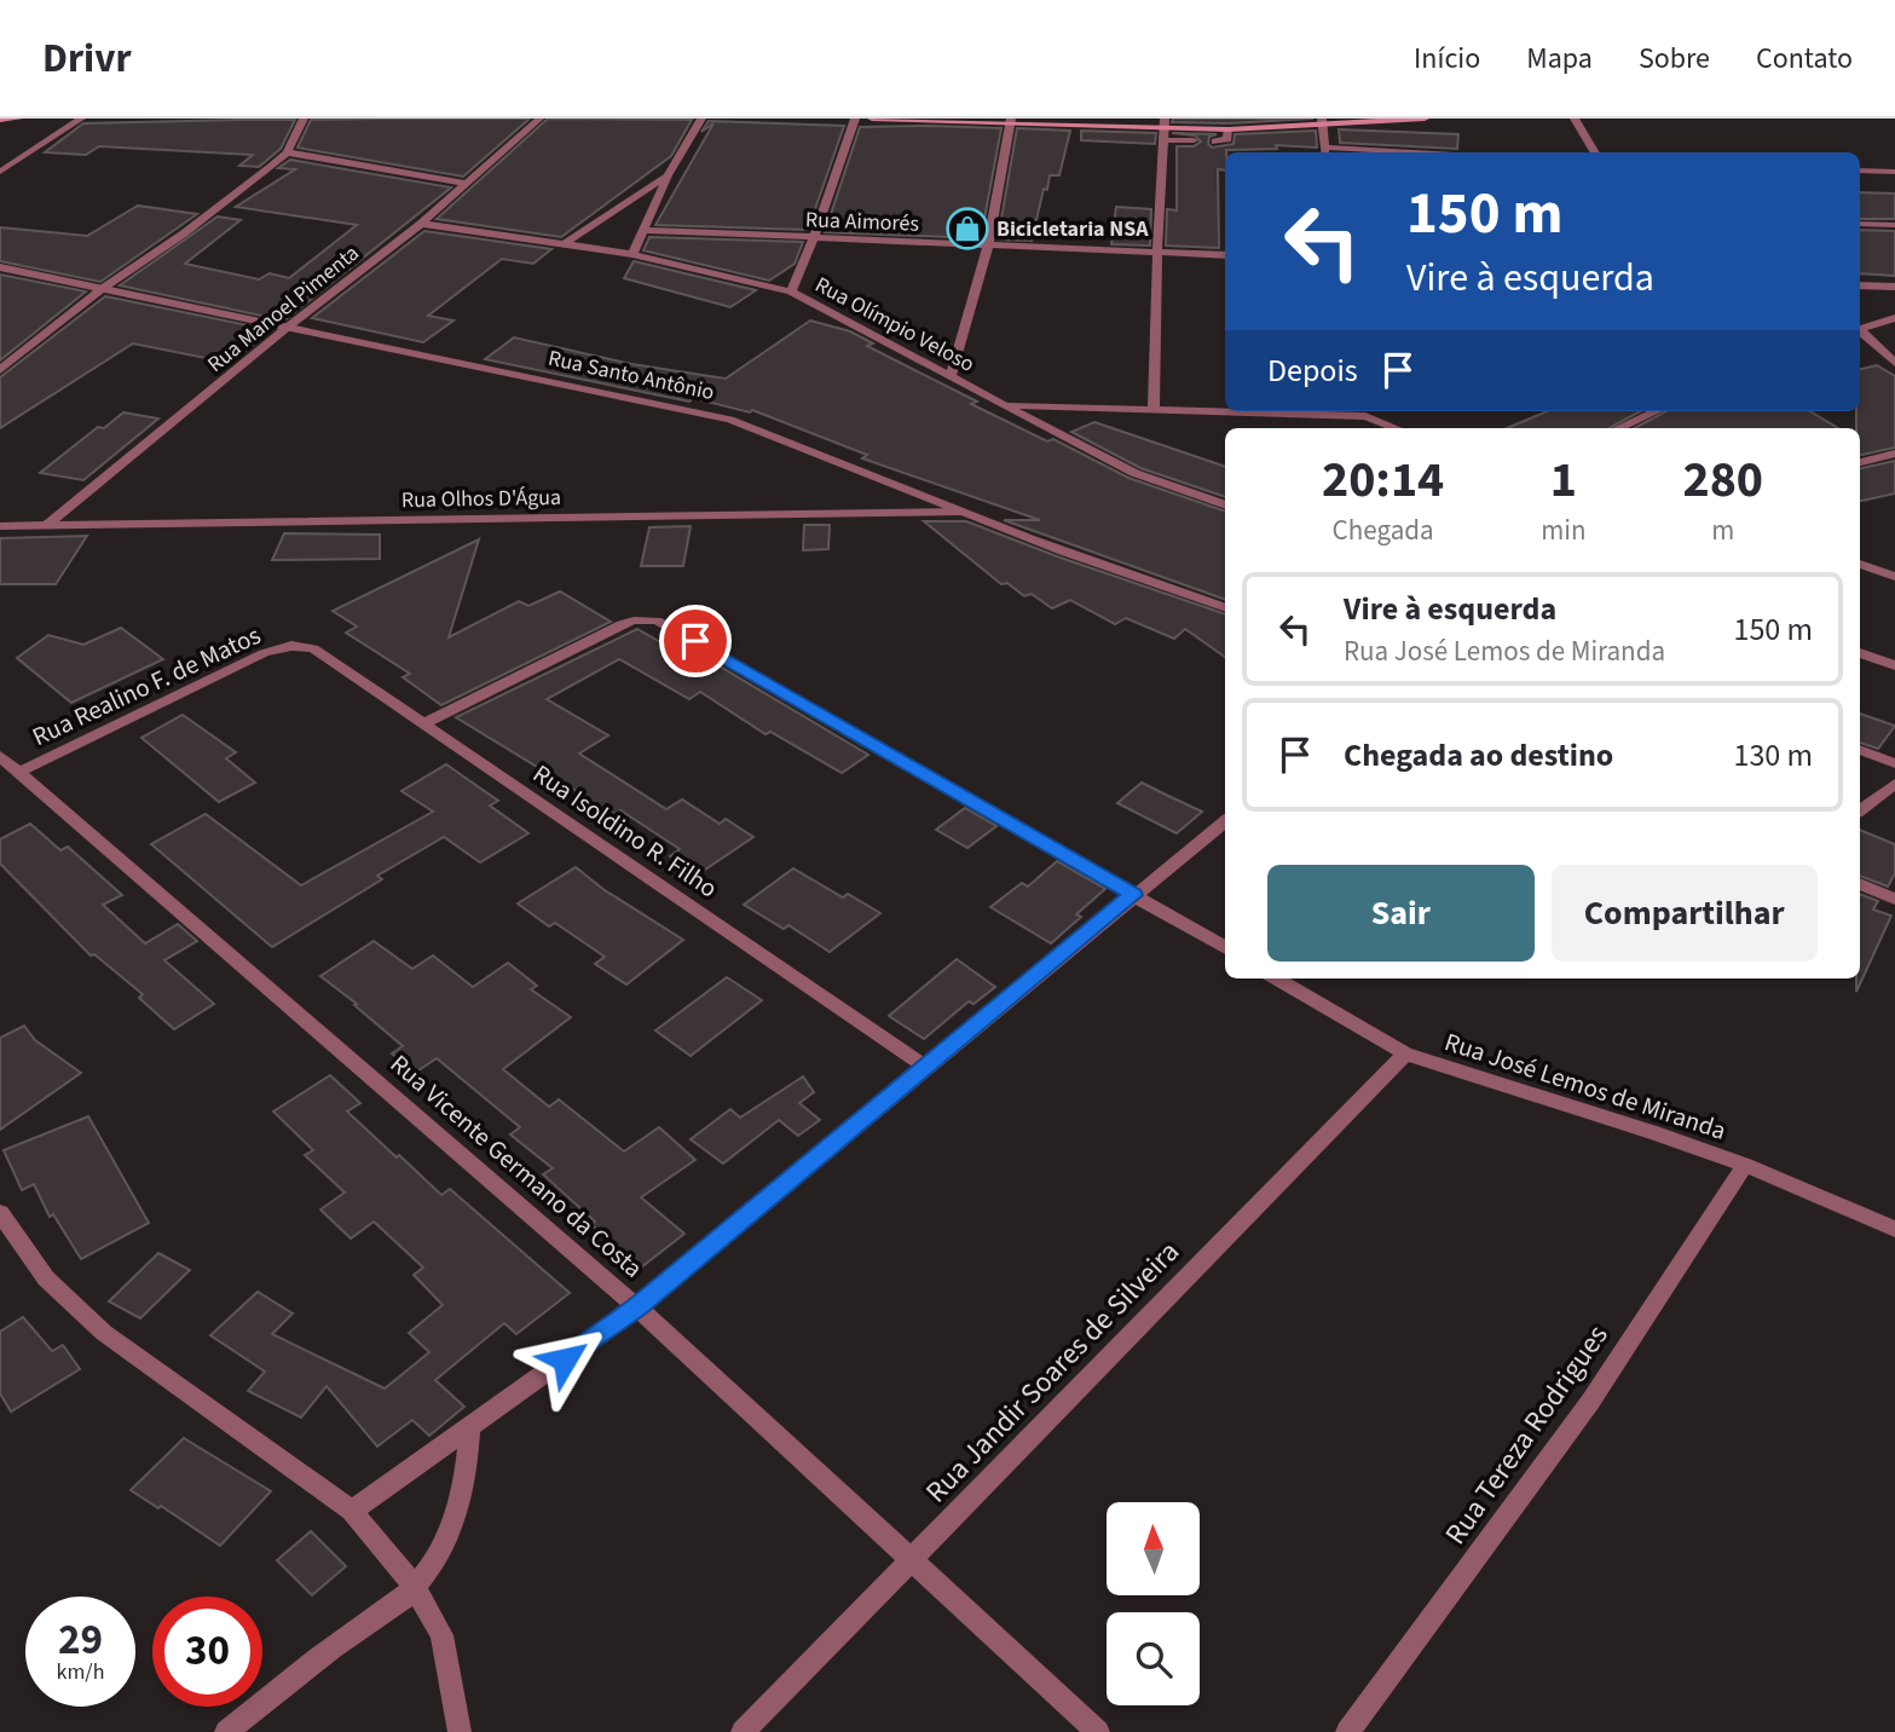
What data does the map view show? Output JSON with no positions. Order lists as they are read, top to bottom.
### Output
{
  "streets": {
    "street": [
      "Rua Aimorés",
      "Rua Manoel Pimenta",
      "Rua Olímpio Veloso",
      "Rua Santo Antônio",
      "Rua Olhos D'Água",
      "Rua Realino F. de Matos",
      "Rua Isoldino R. Filho",
      "Rua José Lemos de Miranda",
      "Rua Vicente Germano da Costa",
      "Rua Jandir Soares de Silveira",
      "Rua Tereza Rodrigues"
    ]
  },
  "crossings": [
    ["Rua Manoel Pimenta", "Rua Olímpio Veloso"],
    ["Rua Manoel Pimenta", "Rua Santo Antônio"],
    ["Rua Manoel Pimenta", "Rua Olhos D'Água"],
    ["Rua Santo Antônio", "Rua Olhos D'Água"],
    ["Rua Realino F. de Matos", "Rua Isoldino R. Filho"],
    ["Rua Realino F. de Matos", "Rua Vicente Germano da Costa"],
    ["Rua José Lemos de Miranda", "Rua Jandir Soares de Silveira"],
    ["Rua José Lemos de Miranda", "Rua Tereza Rodrigues"],
    ["Rua Vicente Germano da Costa", "Rua Jandir Soares de Silveira"]
  ],
  "places": {
    "shop": ["Bicicletaria NSA"]
  },
  "north": "top",
  "page": {
    "header": "Drivr",
    "nav": [
      "Início",
      "Mapa",
      "Sobre",
      "Contato"
    ],
    "turn": ["150 m", "Vire à esquerda"],
    "then": "Depois",
    "eta": [
      "20:14",
      "Chegada",
      "1",
      "min",
      "280",
      "m"
    ],
    "list": [
      {
        "name": "Vire à esquerda",
        "note": "Rua José Lemos de Miranda",
        "value": "150 m"
      },
      {
        "name": "Chegada ao destino",
        "value": "130 m"
      }
    ],
    "buttons": ["Sair", "Compartilhar"],
    "speed": "29 km/h",
    "limit": "30"
  }
}
